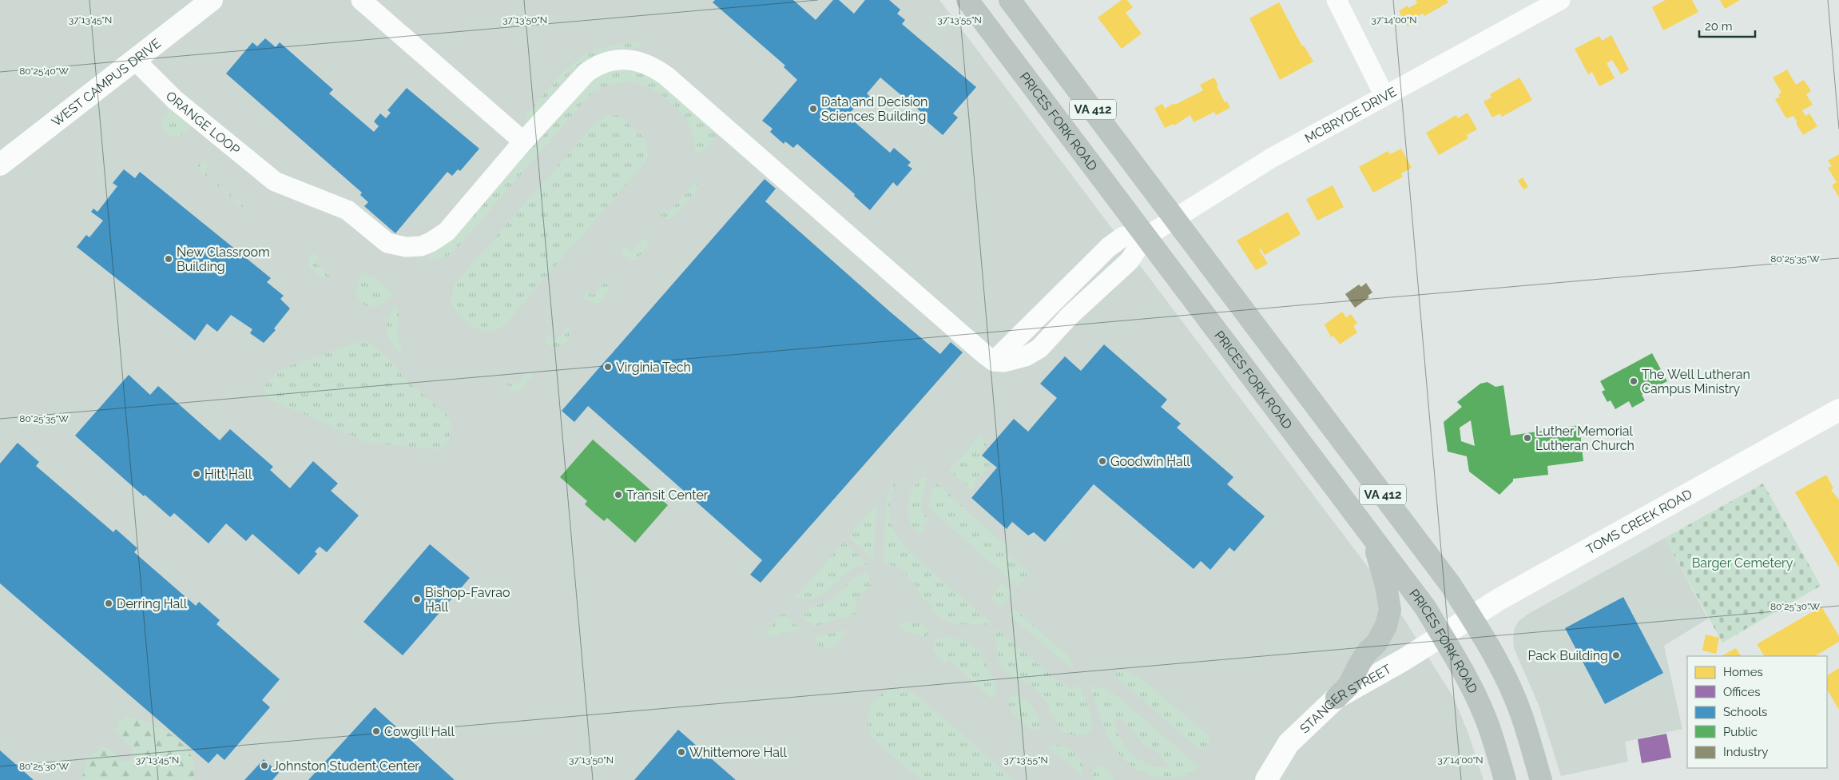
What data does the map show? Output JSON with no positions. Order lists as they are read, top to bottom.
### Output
{
  "streets": {
    "main road": ["VA 412", "PRICES FORK ROAD"],
    "street": [
      "WEST CAMPUS DRIVE",
      "MCBRYDE DRIVE",
      "ORANGE LOOP",
      "TOMS CREEK ROAD",
      "STANGER STREET"
    ]
  },
  "crossings": [
    ["WEST CAMPUS DRIVE", "ORANGE LOOP"],
    ["VA 412", "MCBRYDE DRIVE"],
    ["VA 412", "TOMS CREEK ROAD"],
    ["MCBRYDE DRIVE", "PRICES FORK ROAD"],
    ["MCBRYDE DRIVE", "ORANGE LOOP"],
    ["PRICES FORK ROAD", "ORANGE LOOP"],
    ["PRICES FORK ROAD", "TOMS CREEK ROAD"],
    ["PRICES FORK ROAD", "STANGER STREET"],
    ["TOMS CREEK ROAD", "STANGER STREET"]
  ],
  "parks": ["Barger Cemetery"],
  "places": [
    "Data and Decision Sciences Building",
    "New Classroom Building",
    "Virginia Tech",
    "The Well Lutheran Campus Ministry",
    "Luther Memorial Lutheran Church",
    "Goodwin Hall",
    "Hitt Hall",
    "Transit Center",
    "Bishop-Favrao Hall",
    "Derring Hall",
    "Pack Building",
    "Cowgill Hall",
    "Whittemore Hall",
    "Johnston Student Center"
  ],
  "legend": [
    "Homes",
    "Offices",
    "Schools",
    "Public",
    "Industry"
  ],
  "scale_bar": "20 m",
  "coordinates": [
    "37°14'00\"N",
    "37°13'45\"N",
    "37°13'50\"N",
    "37°13'55\"N",
    "80°25'40\"W",
    "80°25'35\"W",
    "80°25'30\"W"
  ]
}
